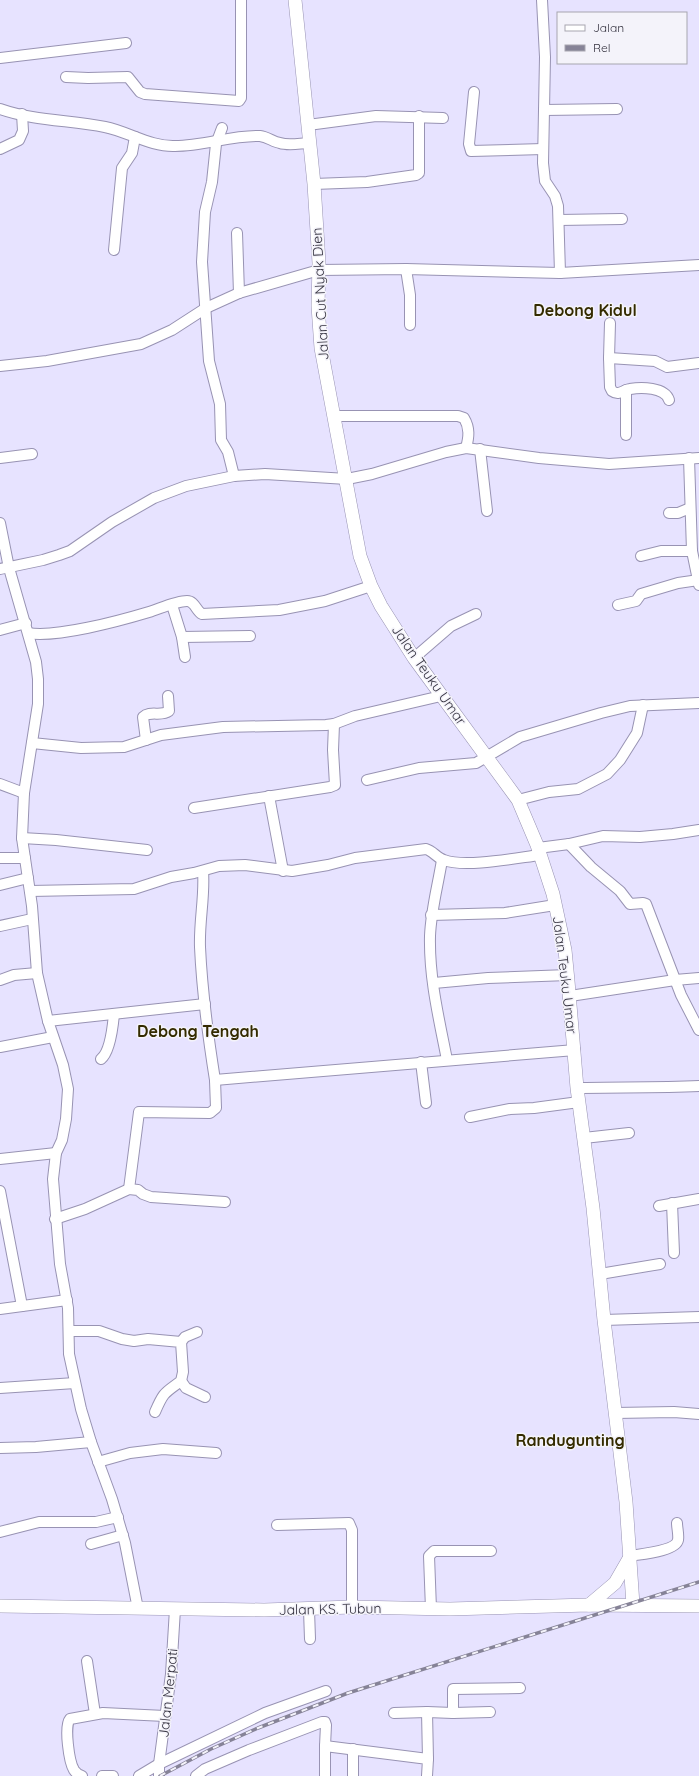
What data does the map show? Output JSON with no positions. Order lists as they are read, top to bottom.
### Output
{
  "streets": {
    "main road": ["Jalan Cut Nyak Dien", "Jalan Teuku Umar", "Jalan KS. Tubun"],
    "street": ["Jalan Merpati"]
  },
  "crossings": [
    ["Jalan Cut Nyak Dien", "Jalan Teuku Umar"],
    ["Jalan Teuku Umar", "Jalan KS. Tubun"],
    ["Jalan KS. Tubun", "Jalan Merpati"]
  ],
  "districts": ["Debong Kidul", "Debong Tengah", "Randugunting"],
  "legend": ["Jalan", "Rel"]
}
